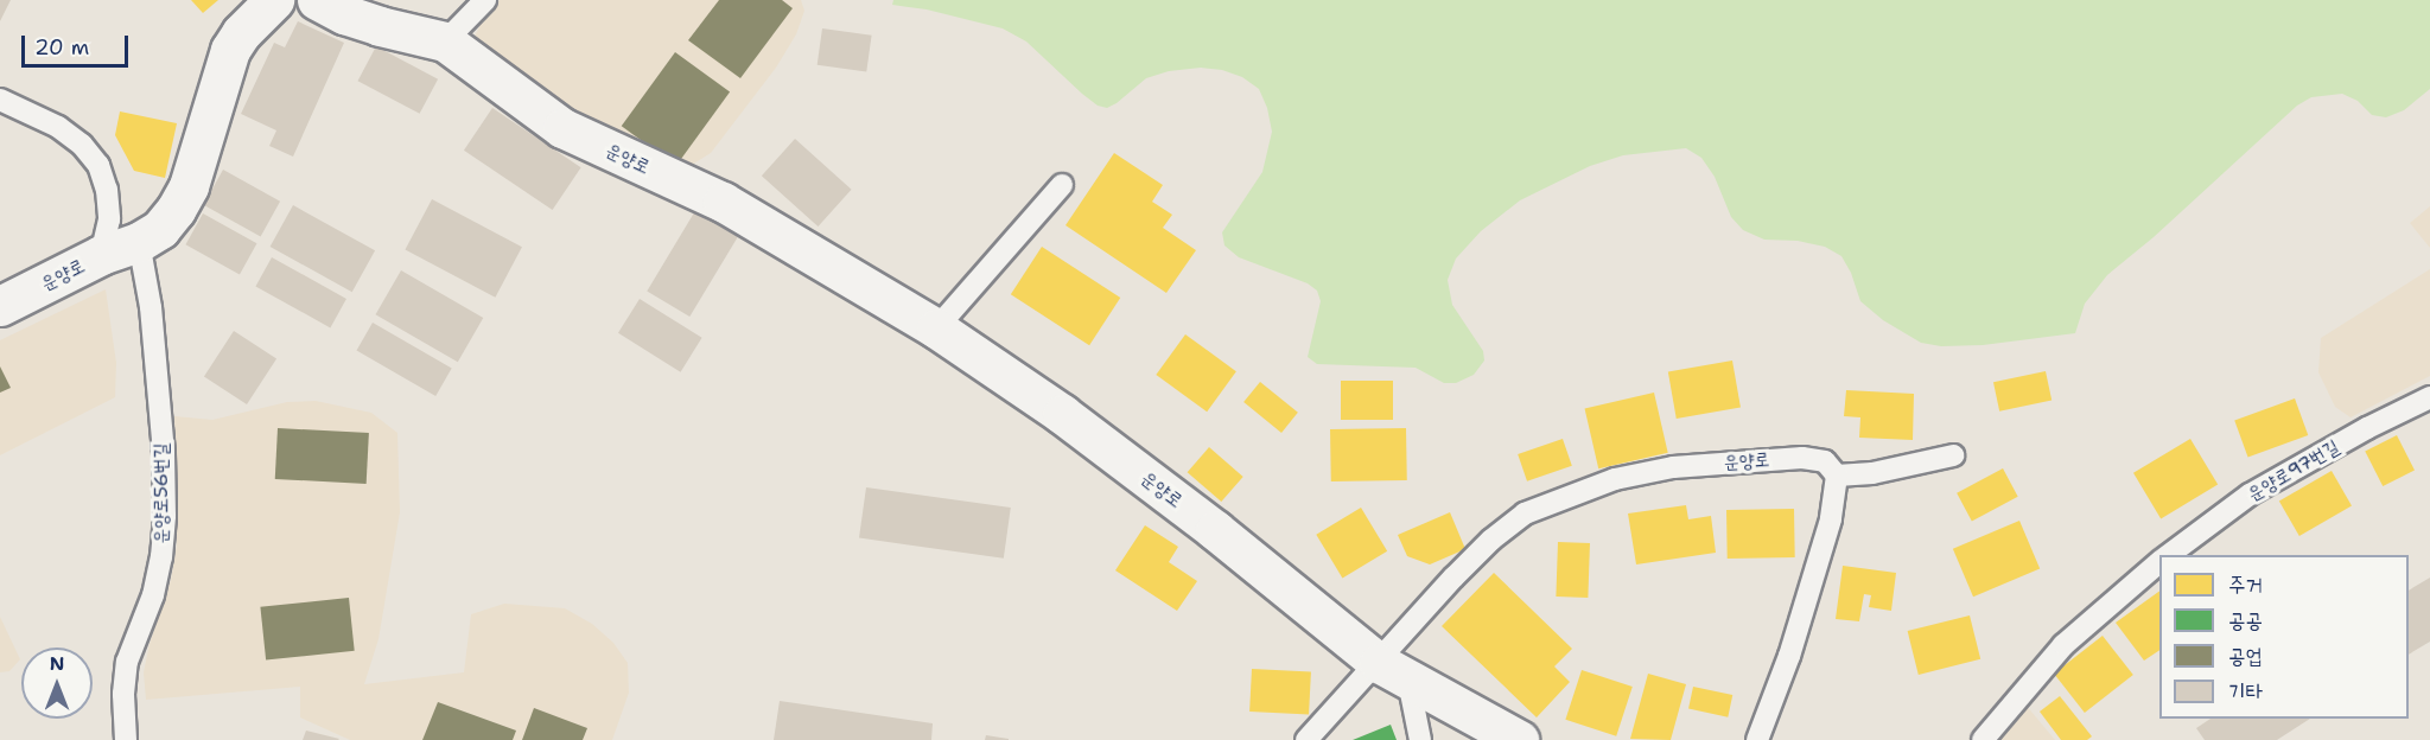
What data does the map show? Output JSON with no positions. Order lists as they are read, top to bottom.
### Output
{
  "streets": {
    "street": ["운양로"],
    "lane": ["운양로97번길", "운양로56번길"]
  },
  "crossings": [
    ["운양로", "운양로56번길"]
  ],
  "legend": [
    "주거",
    "공공",
    "공업",
    "기타"
  ],
  "scale_bar": "20 m",
  "north": "top"
}
